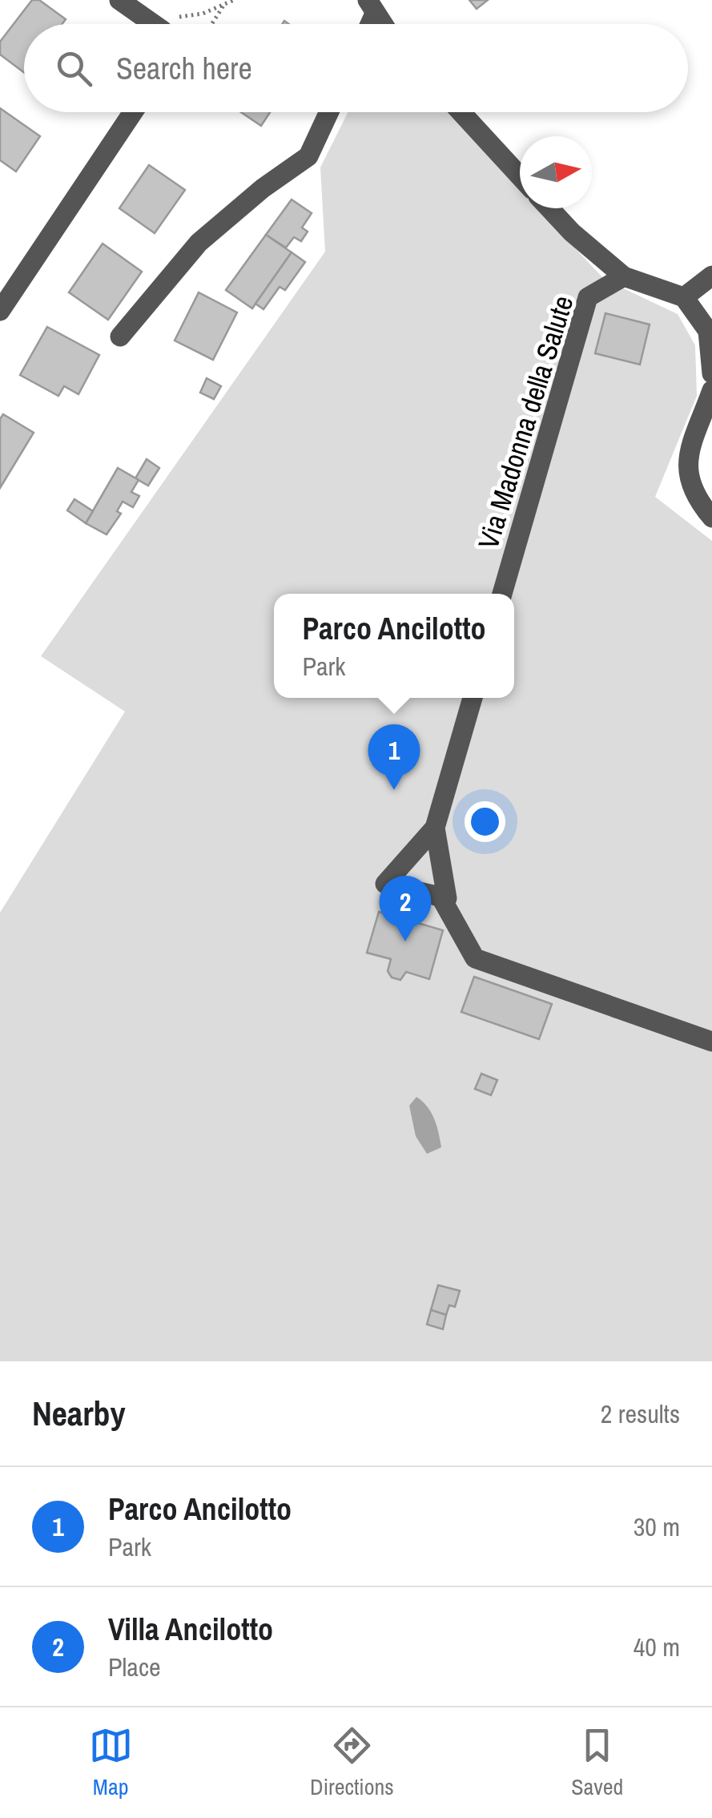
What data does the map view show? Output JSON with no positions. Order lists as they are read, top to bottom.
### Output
{
  "streets": {
    "street": ["Via Madonna della Salute"]
  },
  "north": "right",
  "page": {
    "search": "Search here",
    "popup": ["Parco Ancilotto", "Park"],
    "pins": ["1", "2"],
    "heading": ["Nearby", "2 results"],
    "list": [
      {
        "mark": "1",
        "name": "Parco Ancilotto",
        "note": "Park",
        "value": "30 m"
      },
      {
        "mark": "2",
        "name": "Villa Ancilotto",
        "note": "Place",
        "value": "40 m"
      }
    ],
    "nav": ["Map", "Directions", "Saved"]
  }
}
